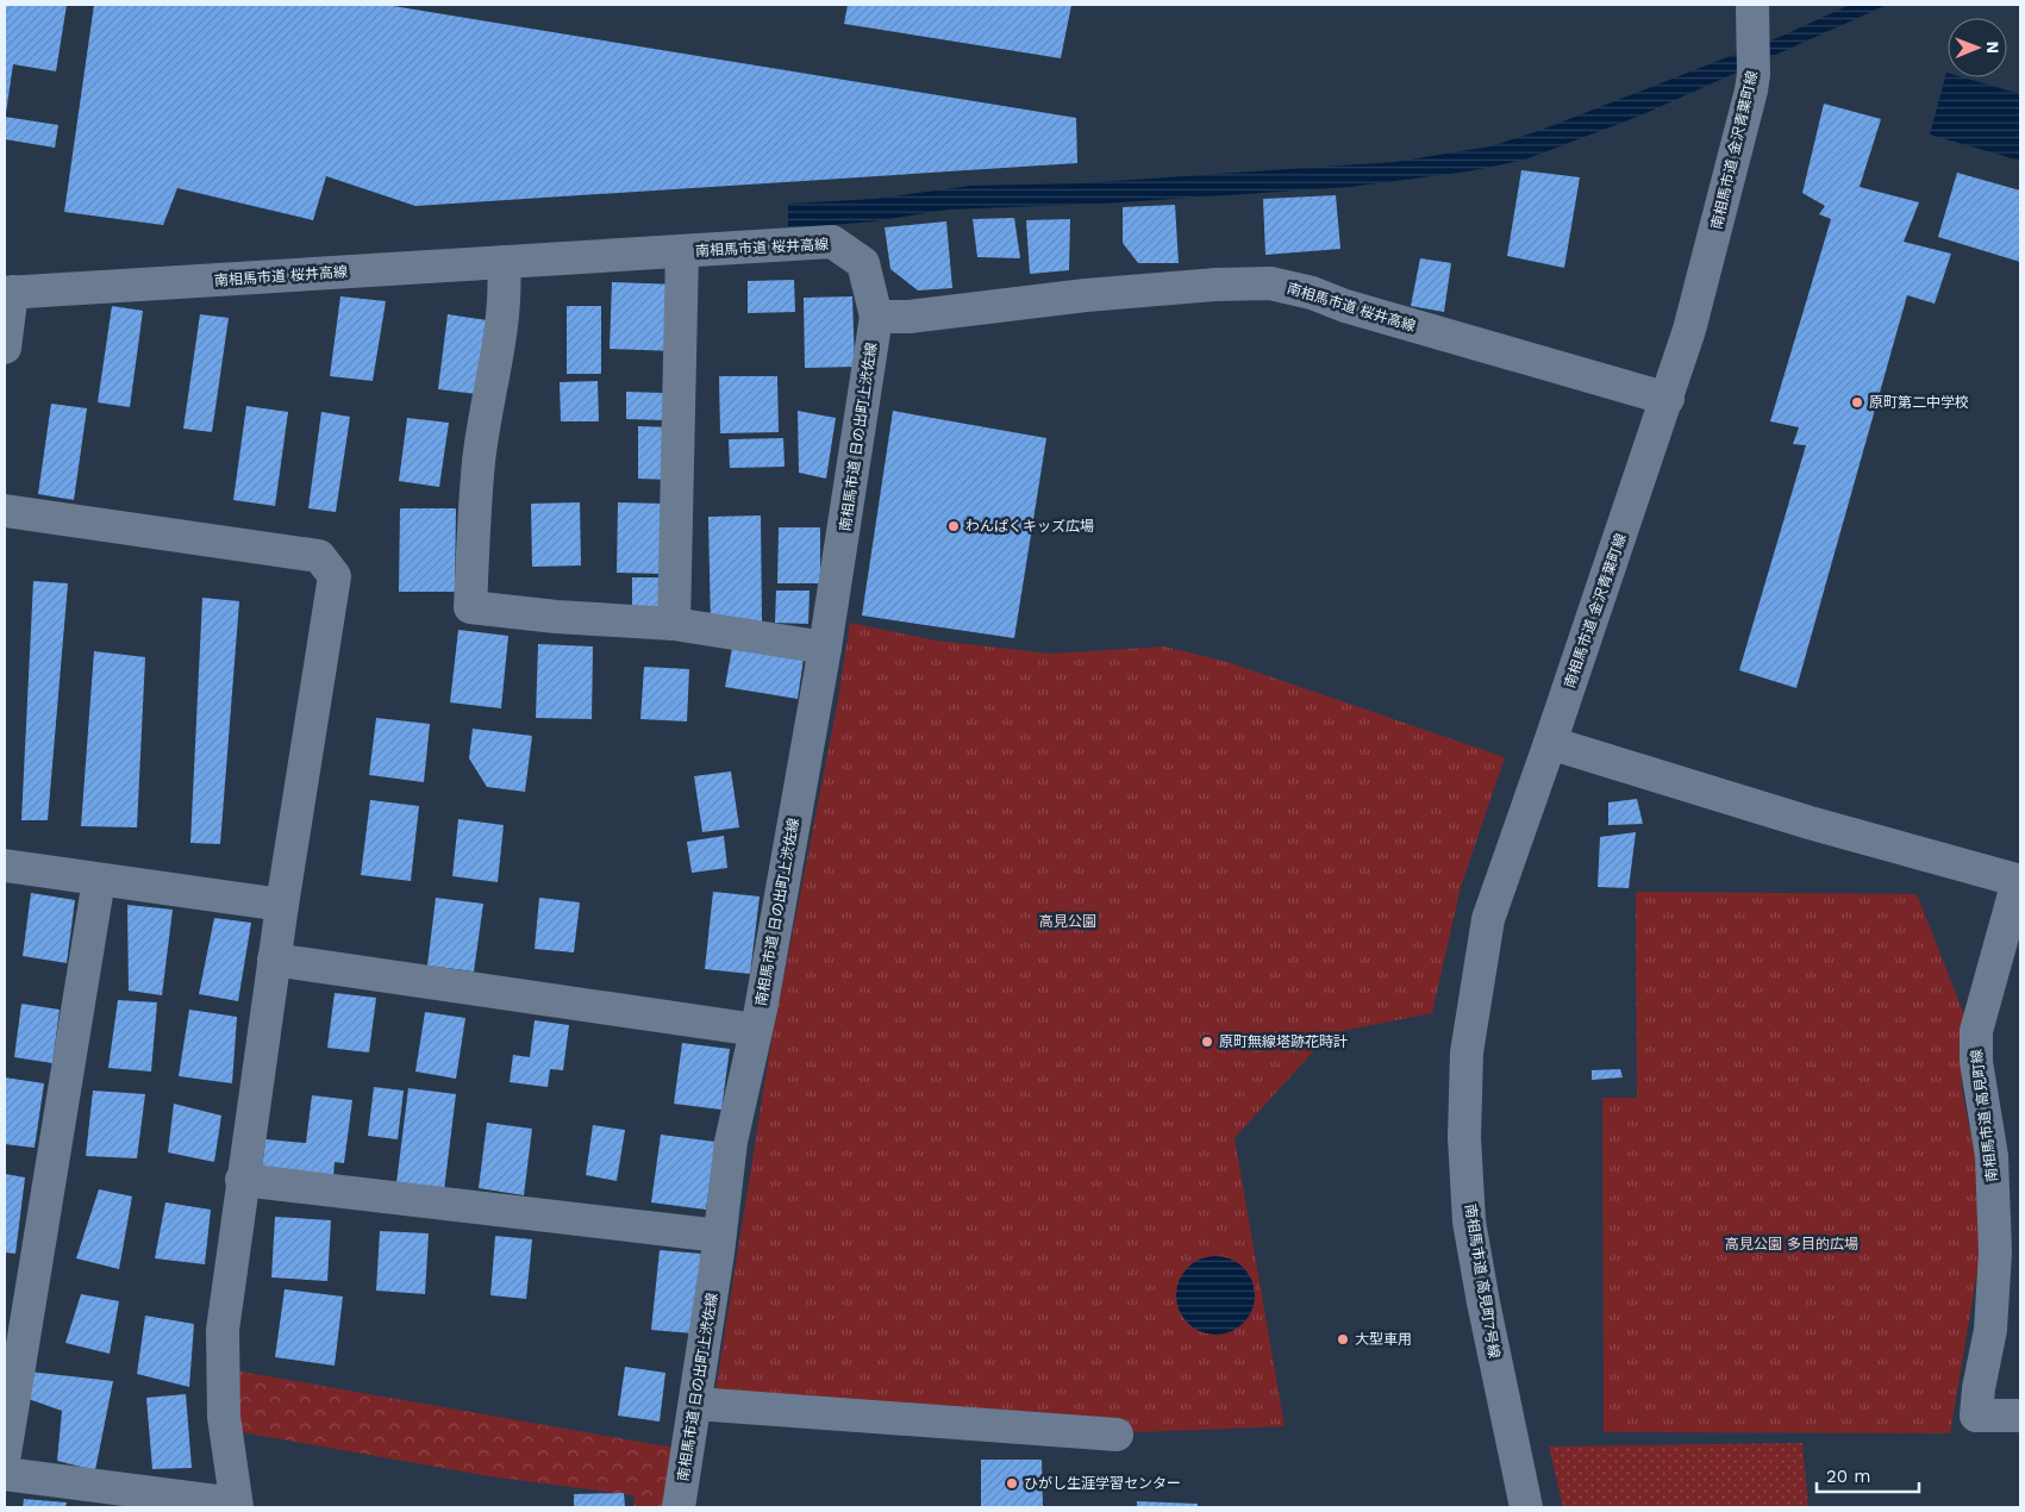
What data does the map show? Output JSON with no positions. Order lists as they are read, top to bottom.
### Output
{
  "streets": {
    "street": [
      "南相馬市道 金沢青葉町線",
      "南相馬市道 桜井高線",
      "南相馬市道 日の出町上渋佐線",
      "南相馬市道 高見町線",
      "南相馬市道 高見町7号線"
    ]
  },
  "crossings": [
    ["南相馬市道 金沢青葉町線", "南相馬市道 桜井高線"],
    ["南相馬市道 金沢青葉町線", "南相馬市道 高見町7号線"],
    ["南相馬市道 桜井高線", "南相馬市道 日の出町上渋佐線"]
  ],
  "parks": ["高見公園", "高見公園 多目的広場"],
  "places": [
    "原町第二中学校",
    "わんぱくキッズ広場",
    "原町無線塔跡花時計",
    "大型車用",
    "ひがし生涯学習センター"
  ],
  "scale_bar": "20 m",
  "north": "right"
}
